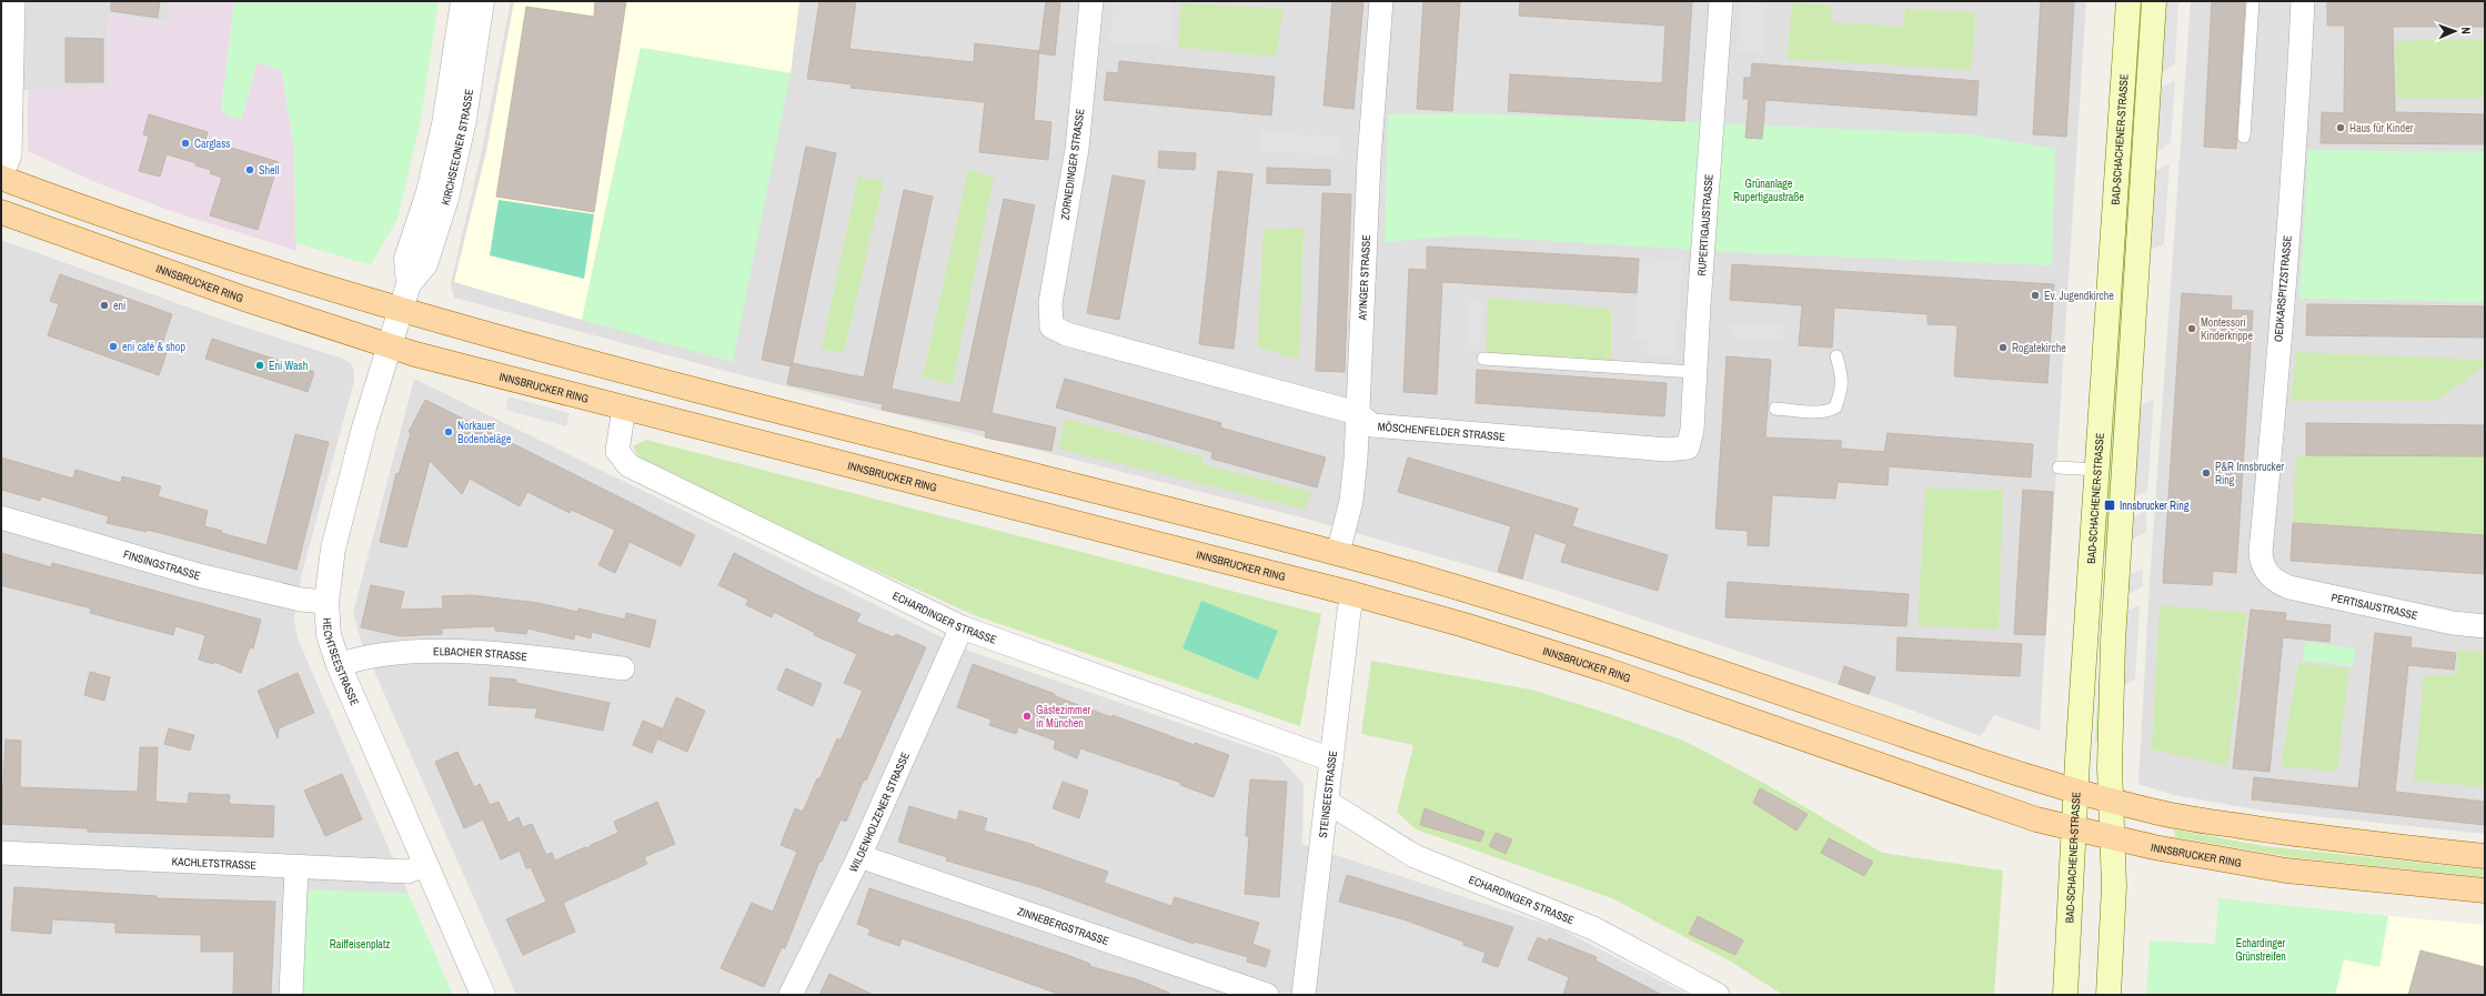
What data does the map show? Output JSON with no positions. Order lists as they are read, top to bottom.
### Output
{
  "streets": {
    "main road": ["BAD-SCHACHENER-STRASSE", "INNSBRUCKER RING"],
    "street": [
      "KIRCHSEEONER STRASSE",
      "ZORNEDINGER STRASSE",
      "RUPERTIGAUSTRASSE",
      "AYINGER STRASSE",
      "OEDKARSPITZSTRASSE",
      "MÖSCHENFELDER STRASSE",
      "FINSINGSTRASSE",
      "PERTISAUSTRASSE",
      "ECHARDINGER STRASSE",
      "ELBACHER STRASSE",
      "HECHTSEESTRASSE",
      "STEINSEESTRASSE",
      "WILDENHOLZENER STRASSE",
      "KACHLETSTRASSE",
      "ZINNEBERGSTRASSE"
    ]
  },
  "crossings": [
    ["BAD-SCHACHENER-STRASSE", "INNSBRUCKER RING"],
    ["KIRCHSEEONER STRASSE", "HECHTSEESTRASSE"],
    ["ZORNEDINGER STRASSE", "MÖSCHENFELDER STRASSE"],
    ["RUPERTIGAUSTRASSE", "MÖSCHENFELDER STRASSE"],
    ["AYINGER STRASSE", "MÖSCHENFELDER STRASSE"],
    ["INNSBRUCKER RING", "ECHARDINGER STRASSE"],
    ["INNSBRUCKER RING", "HECHTSEESTRASSE"],
    ["INNSBRUCKER RING", "STEINSEESTRASSE"],
    ["OEDKARSPITZSTRASSE", "PERTISAUSTRASSE"],
    ["FINSINGSTRASSE", "HECHTSEESTRASSE"],
    ["ECHARDINGER STRASSE", "STEINSEESTRASSE"],
    ["ECHARDINGER STRASSE", "WILDENHOLZENER STRASSE"],
    ["ELBACHER STRASSE", "HECHTSEESTRASSE"],
    ["HECHTSEESTRASSE", "KACHLETSTRASSE"],
    ["WILDENHOLZENER STRASSE", "ZINNEBERGSTRASSE"]
  ],
  "parks": ["Grünanlage Rupertigaustraße", "Echardinger Grünstreifen", "Raiffeisenplatz"],
  "places": {
    "other": [
      "Haus für Kinder",
      "Carglass",
      "Shell",
      "Ev. Jugendkirche",
      "eni",
      "Montessori Kinderkrippe",
      "eni café & shop",
      "Rogatekirche",
      "Eni Wash",
      "Norkauer Bodenbeläge",
      "P&R Innsbrucker Ring",
      "Gästezimmer in München"
    ],
    "transit": ["Innsbrucker Ring"]
  },
  "north": "right"
}
